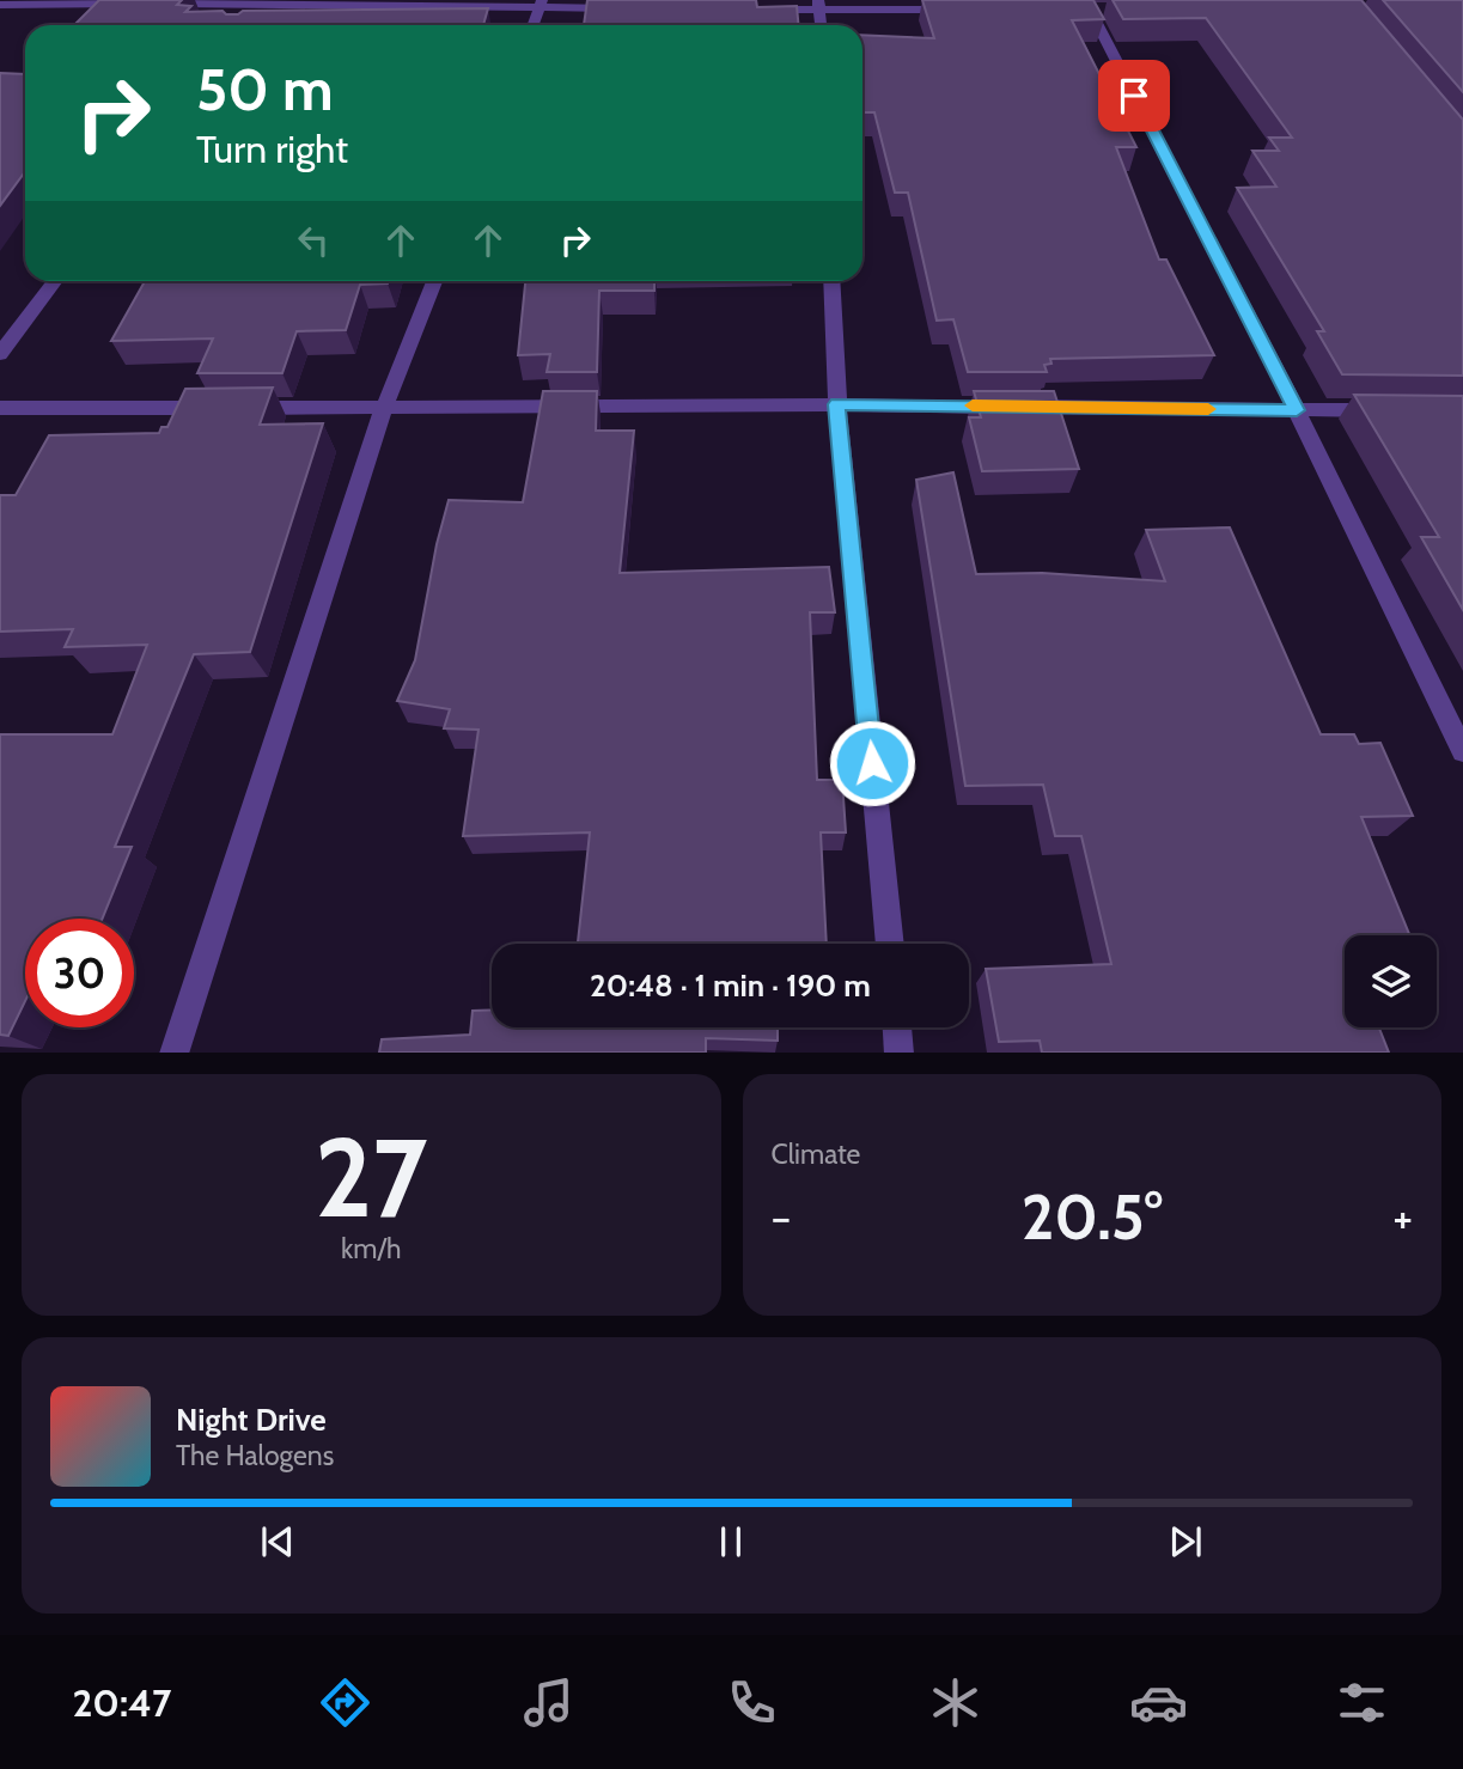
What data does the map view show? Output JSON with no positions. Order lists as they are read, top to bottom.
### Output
{
  "page": {
    "turn": ["50 m", "Turn right"],
    "limit": "30",
    "trip": "20:48 · 1 min · 190 m",
    "tile": [
      ["27", "km/h"],
      "Climate"
    ],
    "heat": ["−", "20.5°", "+"],
    "song": ["Night Drive", "The Halogens"],
    "tabs": "20:47"
  }
}
